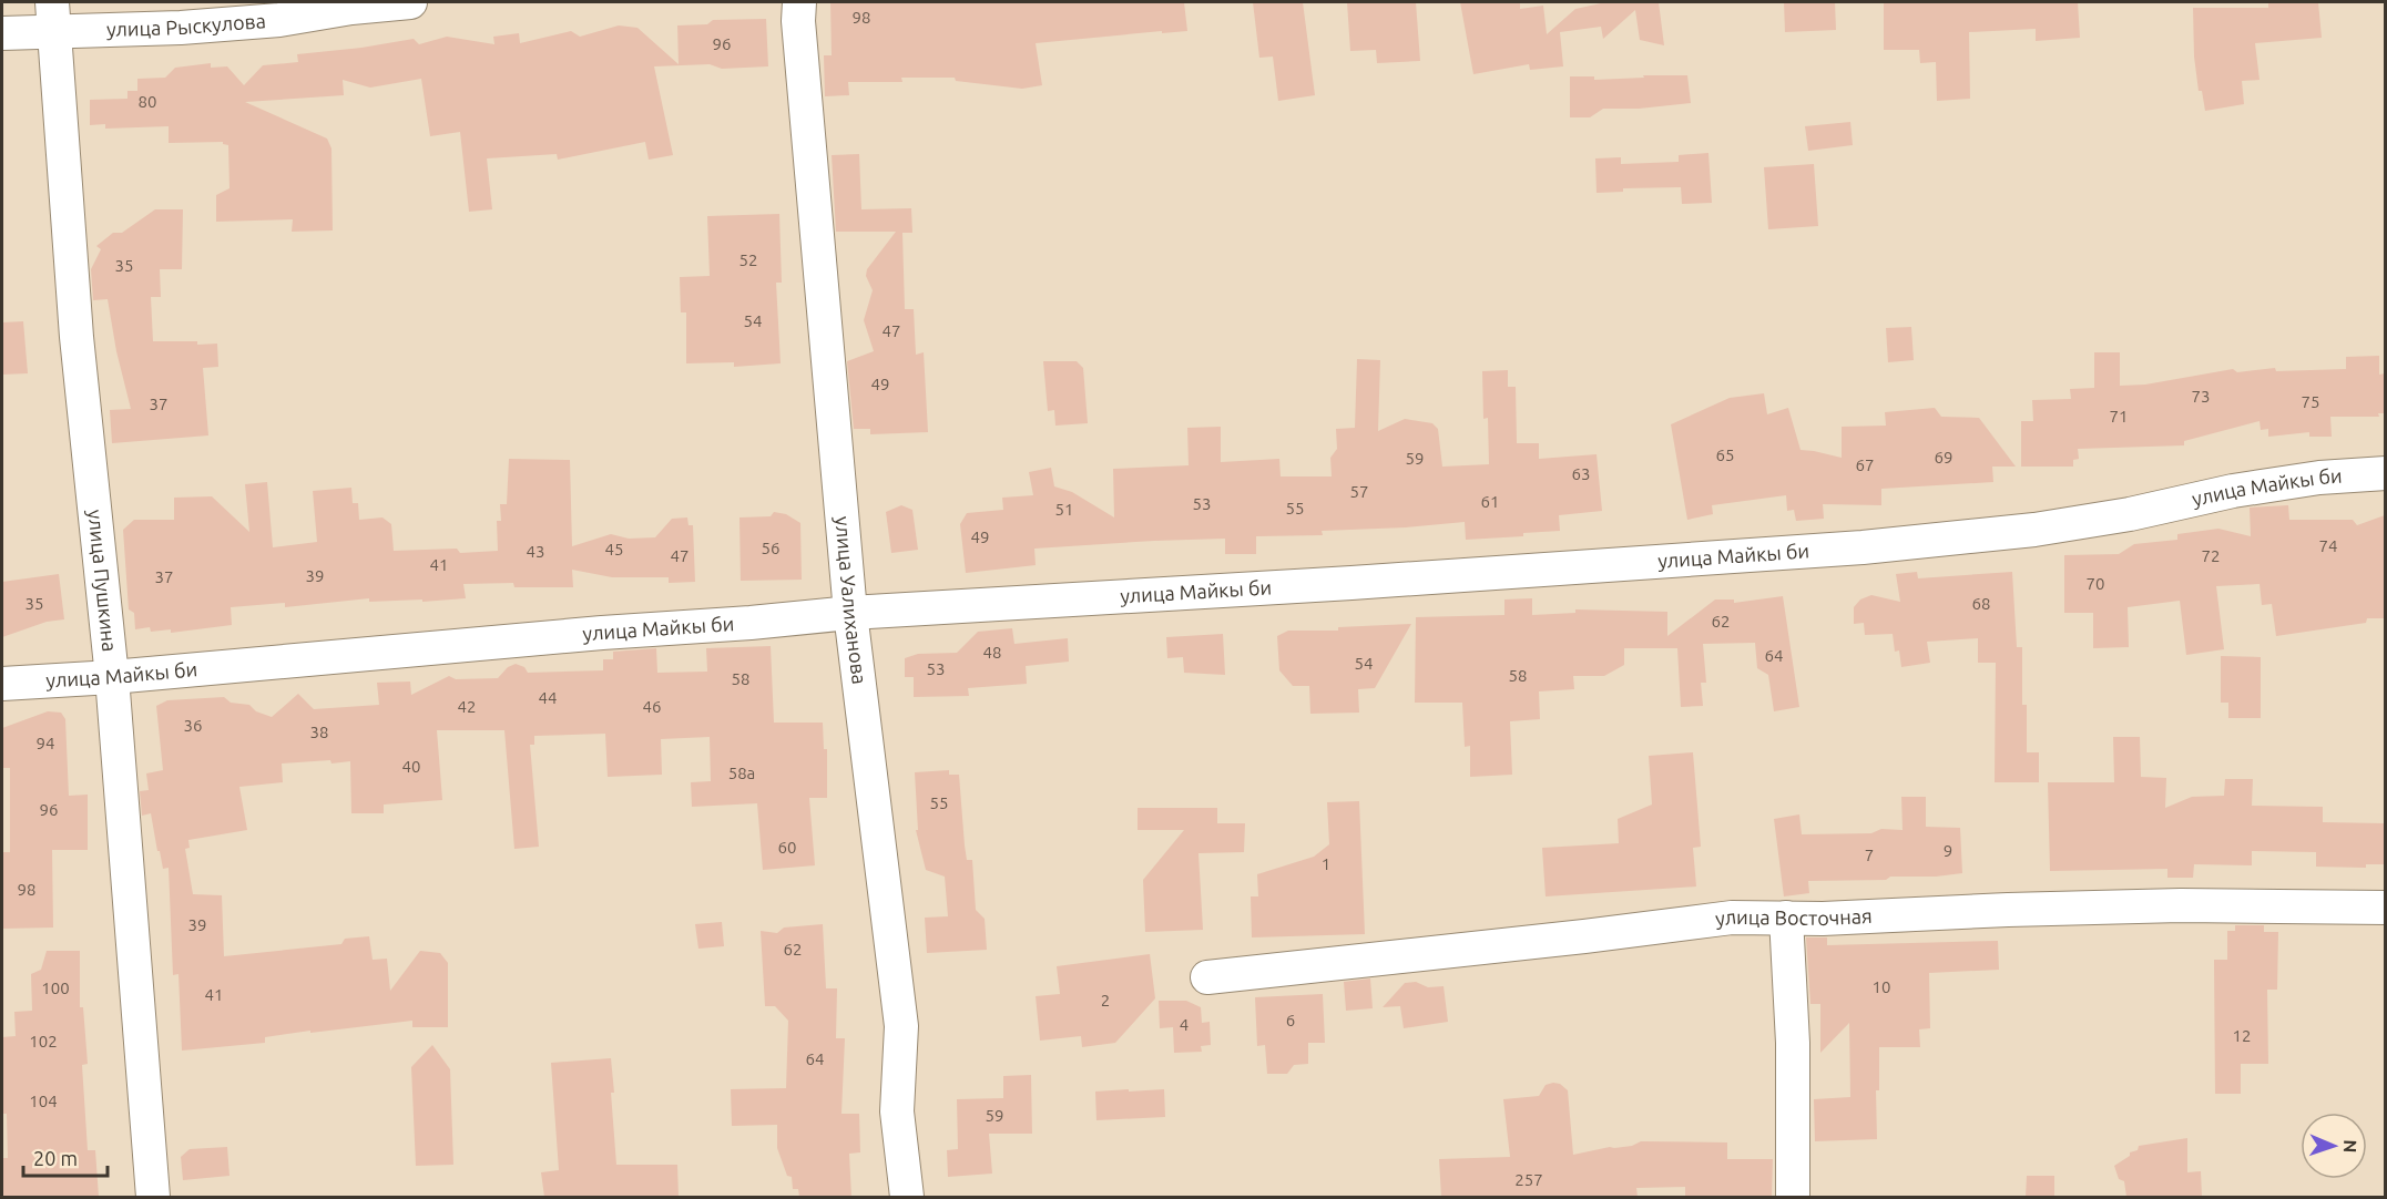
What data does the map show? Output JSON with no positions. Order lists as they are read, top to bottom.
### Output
{
  "streets": {
    "street": [
      "улица Рыскулова",
      "улица Майкы би",
      "улица Пушкина",
      "улица Уалиханова",
      "улица Восточная"
    ]
  },
  "crossings": [
    ["улица Рыскулова", "улица Пушкина"],
    ["улица Майкы би", "улица Пушкина"],
    ["улица Майкы би", "улица Уалиханова"]
  ],
  "house_numbers": [
    "98",
    "96",
    "80",
    "52",
    "35",
    "54",
    "47",
    "49",
    "73",
    "75",
    "37",
    "71",
    "65",
    "69",
    "59",
    "67",
    "63",
    "57",
    "61",
    "53",
    "55",
    "51",
    "49",
    "74",
    "56",
    "45",
    "43",
    "47",
    "72",
    "41",
    "39",
    "37",
    "70",
    "35",
    "68",
    "62",
    "48",
    "64",
    "54",
    "53",
    "58",
    "58",
    "44",
    "42",
    "46",
    "36",
    "38",
    "94",
    "40",
    "58а",
    "55",
    "96",
    "60",
    "9",
    "7",
    "1",
    "98",
    "39",
    "62",
    "10",
    "100",
    "41",
    "2",
    "6",
    "4",
    "12",
    "102",
    "64",
    "104",
    "59",
    "257"
  ],
  "scale_bar": "20 m",
  "north": "right"
}
